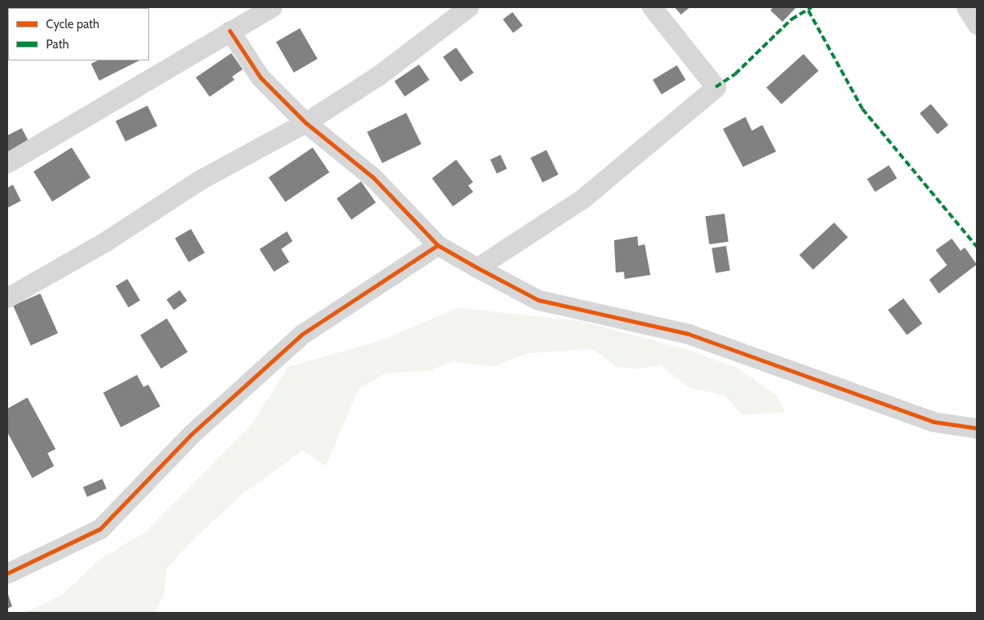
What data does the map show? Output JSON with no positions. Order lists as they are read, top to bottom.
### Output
{
  "legend": ["Cycle path", "Path"]
}
